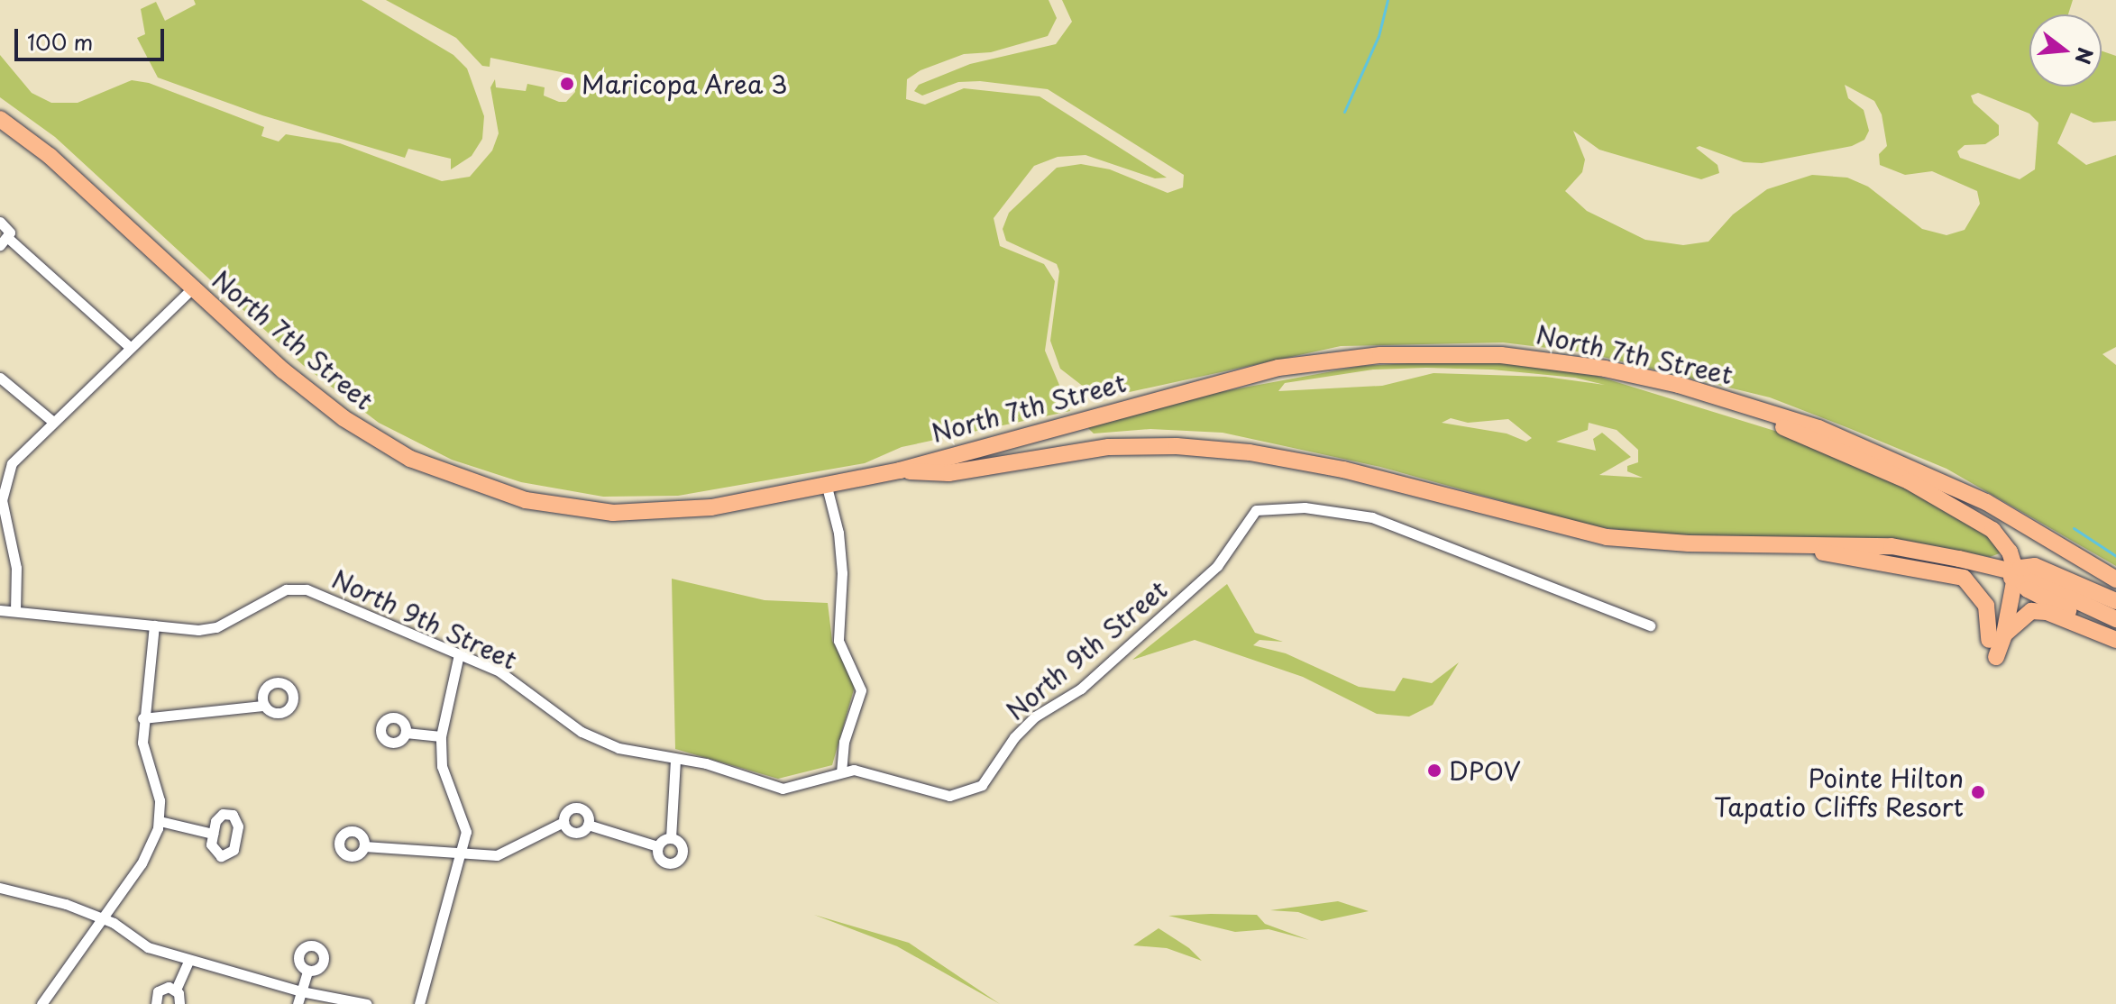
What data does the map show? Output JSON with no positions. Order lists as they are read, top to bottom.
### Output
{
  "streets": {
    "main road": ["North 7th Street"],
    "street": ["North 9th Street"]
  },
  "places": ["Maricopa Area 3", "DPOV", "Pointe Hilton Tapatio Cliffs Resort"],
  "scale_bar": "100 m",
  "north": "right"
}
